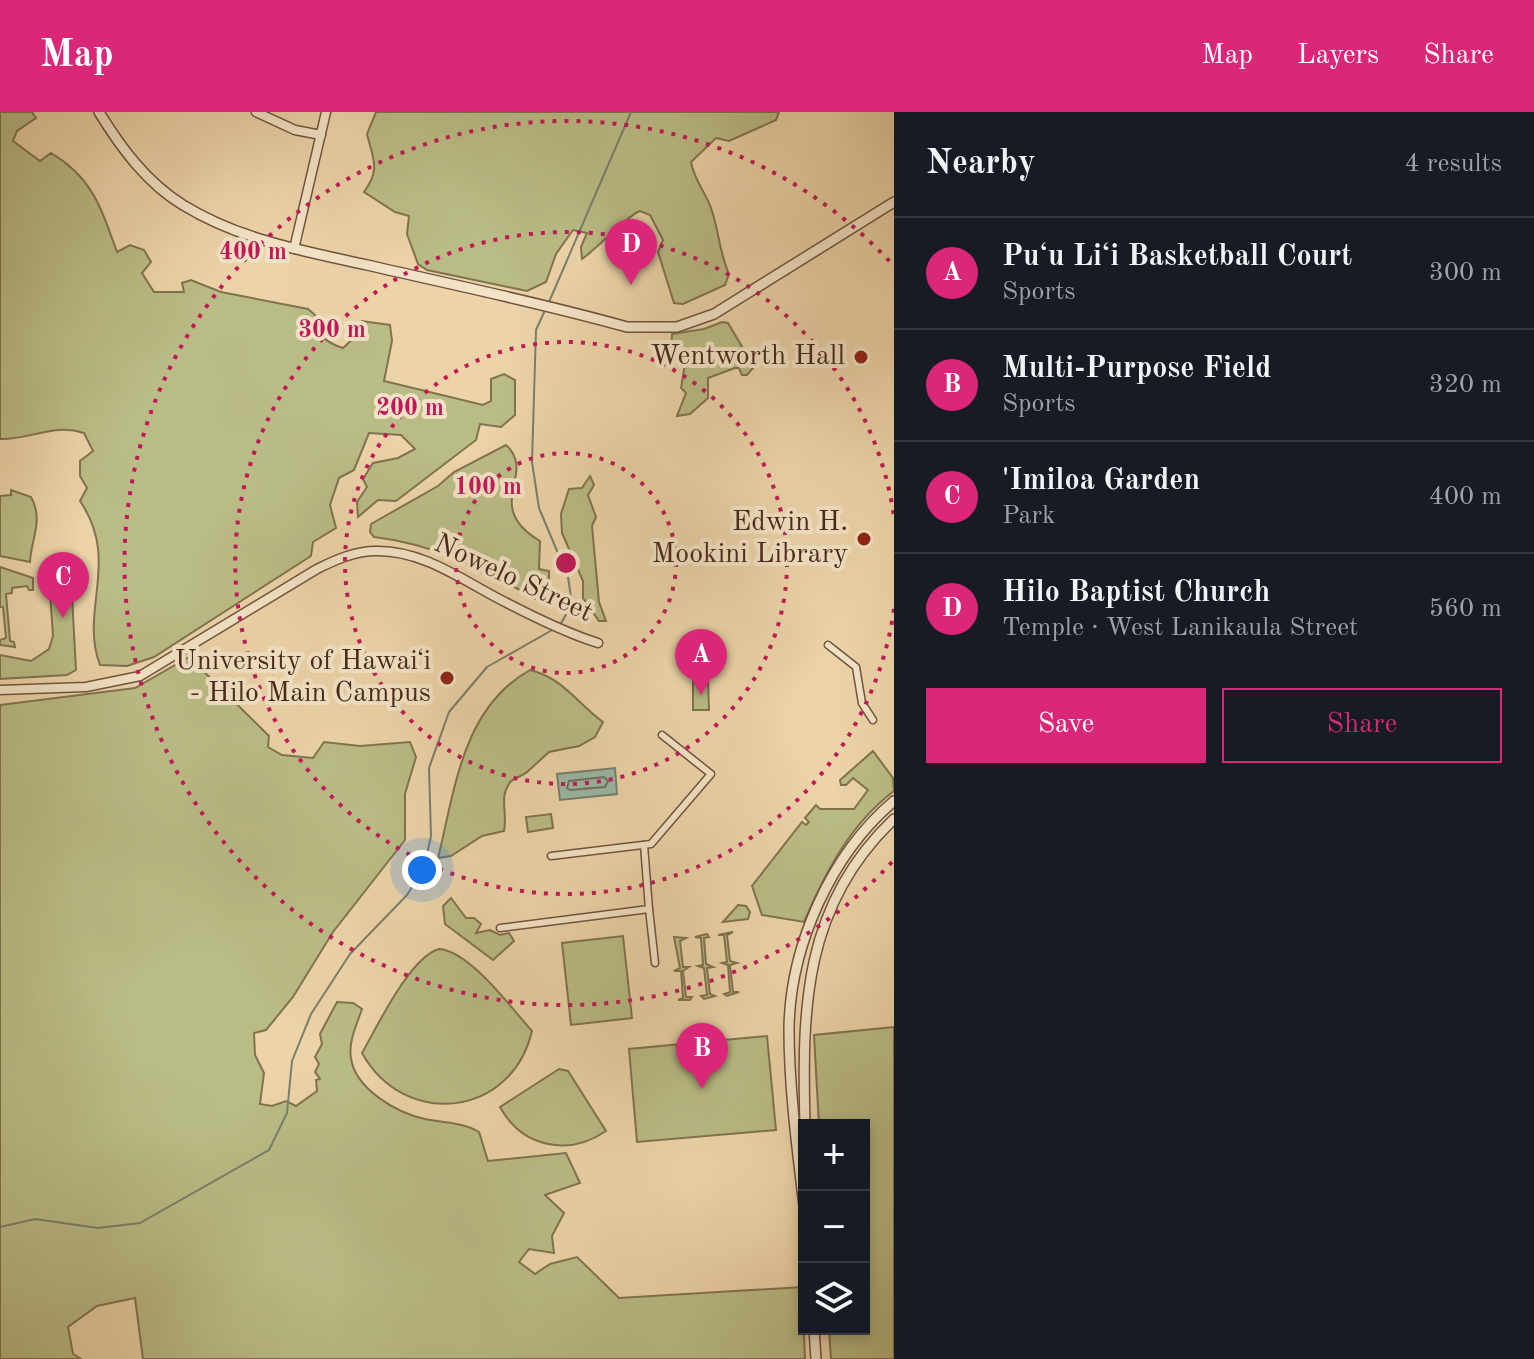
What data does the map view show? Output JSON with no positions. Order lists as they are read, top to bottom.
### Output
{
  "streets": {
    "street": ["Nowelo Street"]
  },
  "places": ["Wentworth Hall", "Edwin H. Mookini Library", "University of Hawaiʻi - Hilo Main Campus"],
  "page": {
    "header": "Map",
    "nav": ["Map", "Layers", "Share"],
    "heading": ["Nearby", "4 results"],
    "list": [
      {
        "mark": "A",
        "name": "Puʻu Liʻi Basketball Court",
        "note": "Sports",
        "value": "300 m"
      },
      {
        "mark": "B",
        "name": "Multi-Purpose Field",
        "note": "Sports",
        "value": "320 m"
      },
      {
        "mark": "C",
        "name": "'Imiloa Garden",
        "note": "Park",
        "value": "400 m"
      },
      {
        "mark": "D",
        "name": "Hilo Baptist Church",
        "note": "Temple · West Lanikaula Street",
        "value": "560 m"
      }
    ],
    "pins": [
      "D",
      "C",
      "A",
      "B"
    ],
    "buttons": ["Save", "Share"],
    "map_buttons": ["+", "−"]
  },
  "rings": [
    "400 m",
    "300 m",
    "200 m",
    "100 m"
  ]
}
